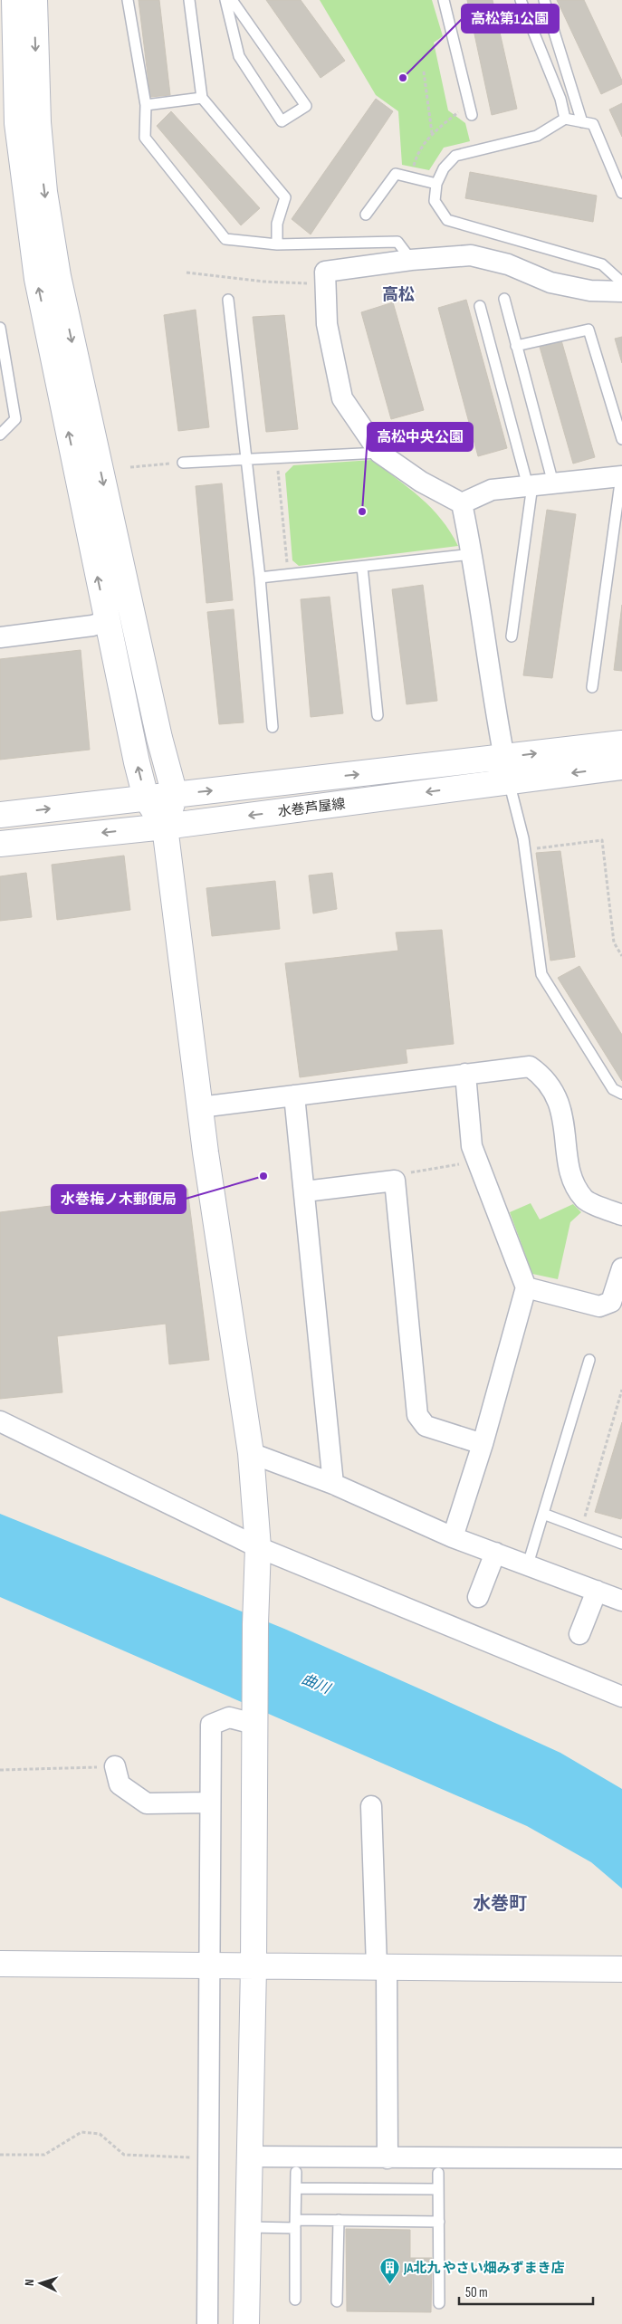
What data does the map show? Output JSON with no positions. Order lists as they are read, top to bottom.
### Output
{
  "streets": {
    "street": ["水巻芦屋線"]
  },
  "districts": ["高松", "水巻町"],
  "water": ["曲川"],
  "places": {
    "other": ["高松第1公園", "高松中央公園", "水巻梅ノ木郵便局"],
    "building": ["JA北九 やさい畑みずまき店"]
  },
  "scale_bar": "50 m",
  "north": "left"
}
